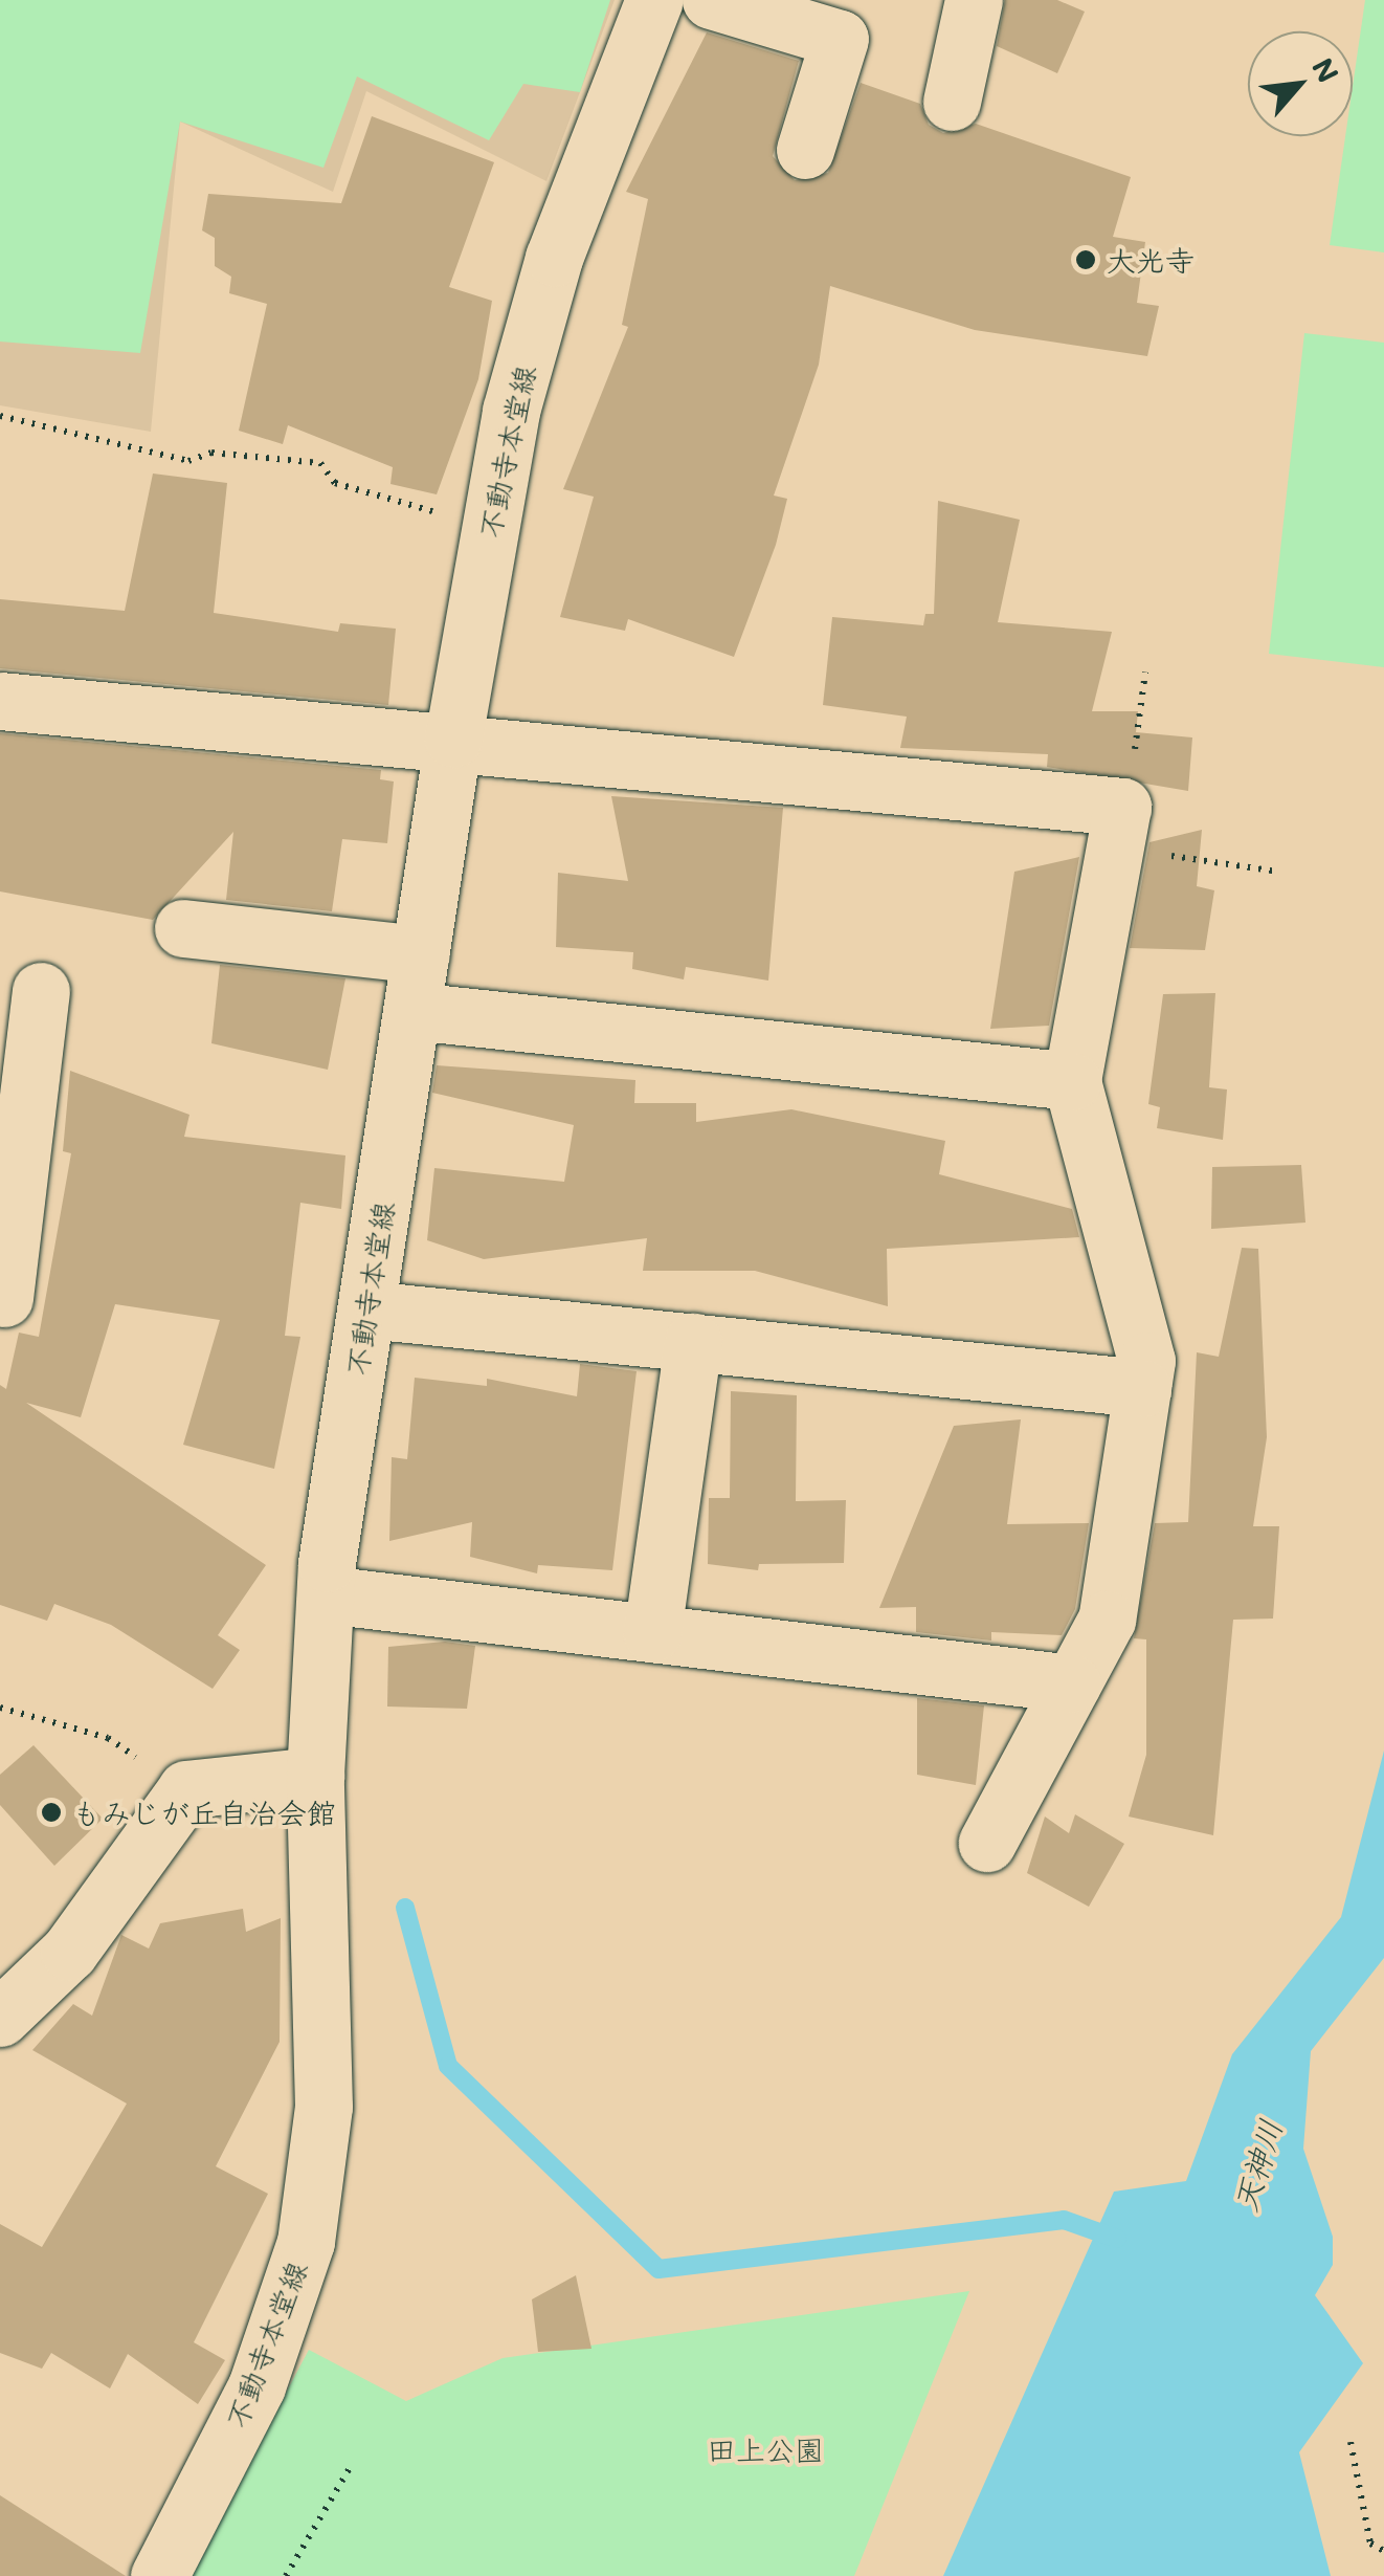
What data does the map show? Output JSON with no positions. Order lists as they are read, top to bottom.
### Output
{
  "streets": {
    "street": ["不動寺本堂線"]
  },
  "water": ["天神川"],
  "parks": ["田上公園"],
  "places": ["大光寺", "もみじが丘自治会館"],
  "north": "top right"
}
